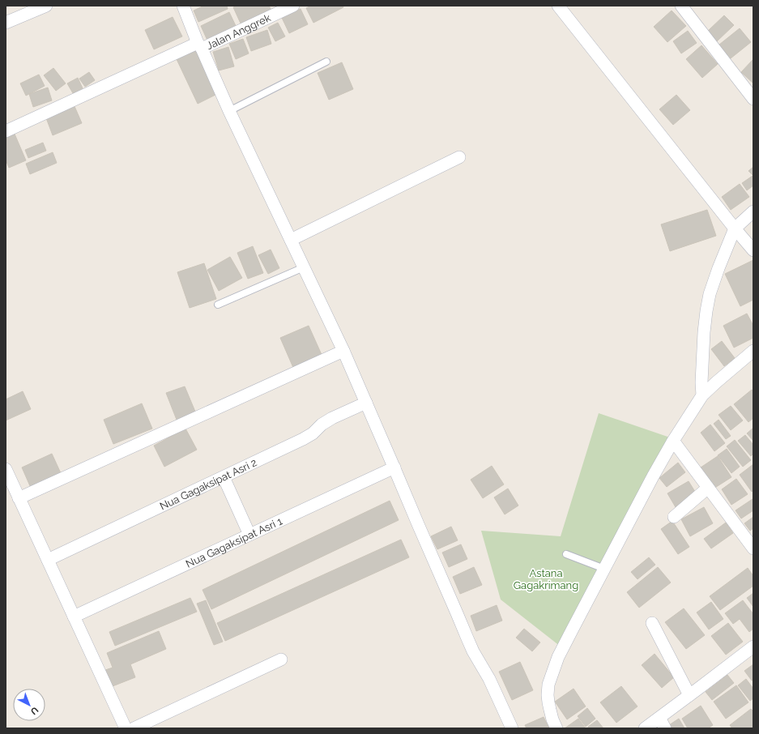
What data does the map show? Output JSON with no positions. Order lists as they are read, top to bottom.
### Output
{
  "streets": {
    "street": ["Jalan Anggrek", "Nua Gagaksipat Asri 2", "Nua Gagaksipat Asri 1"]
  },
  "parks": ["Astana Gagakrimang"],
  "north": "bottom right"
}
